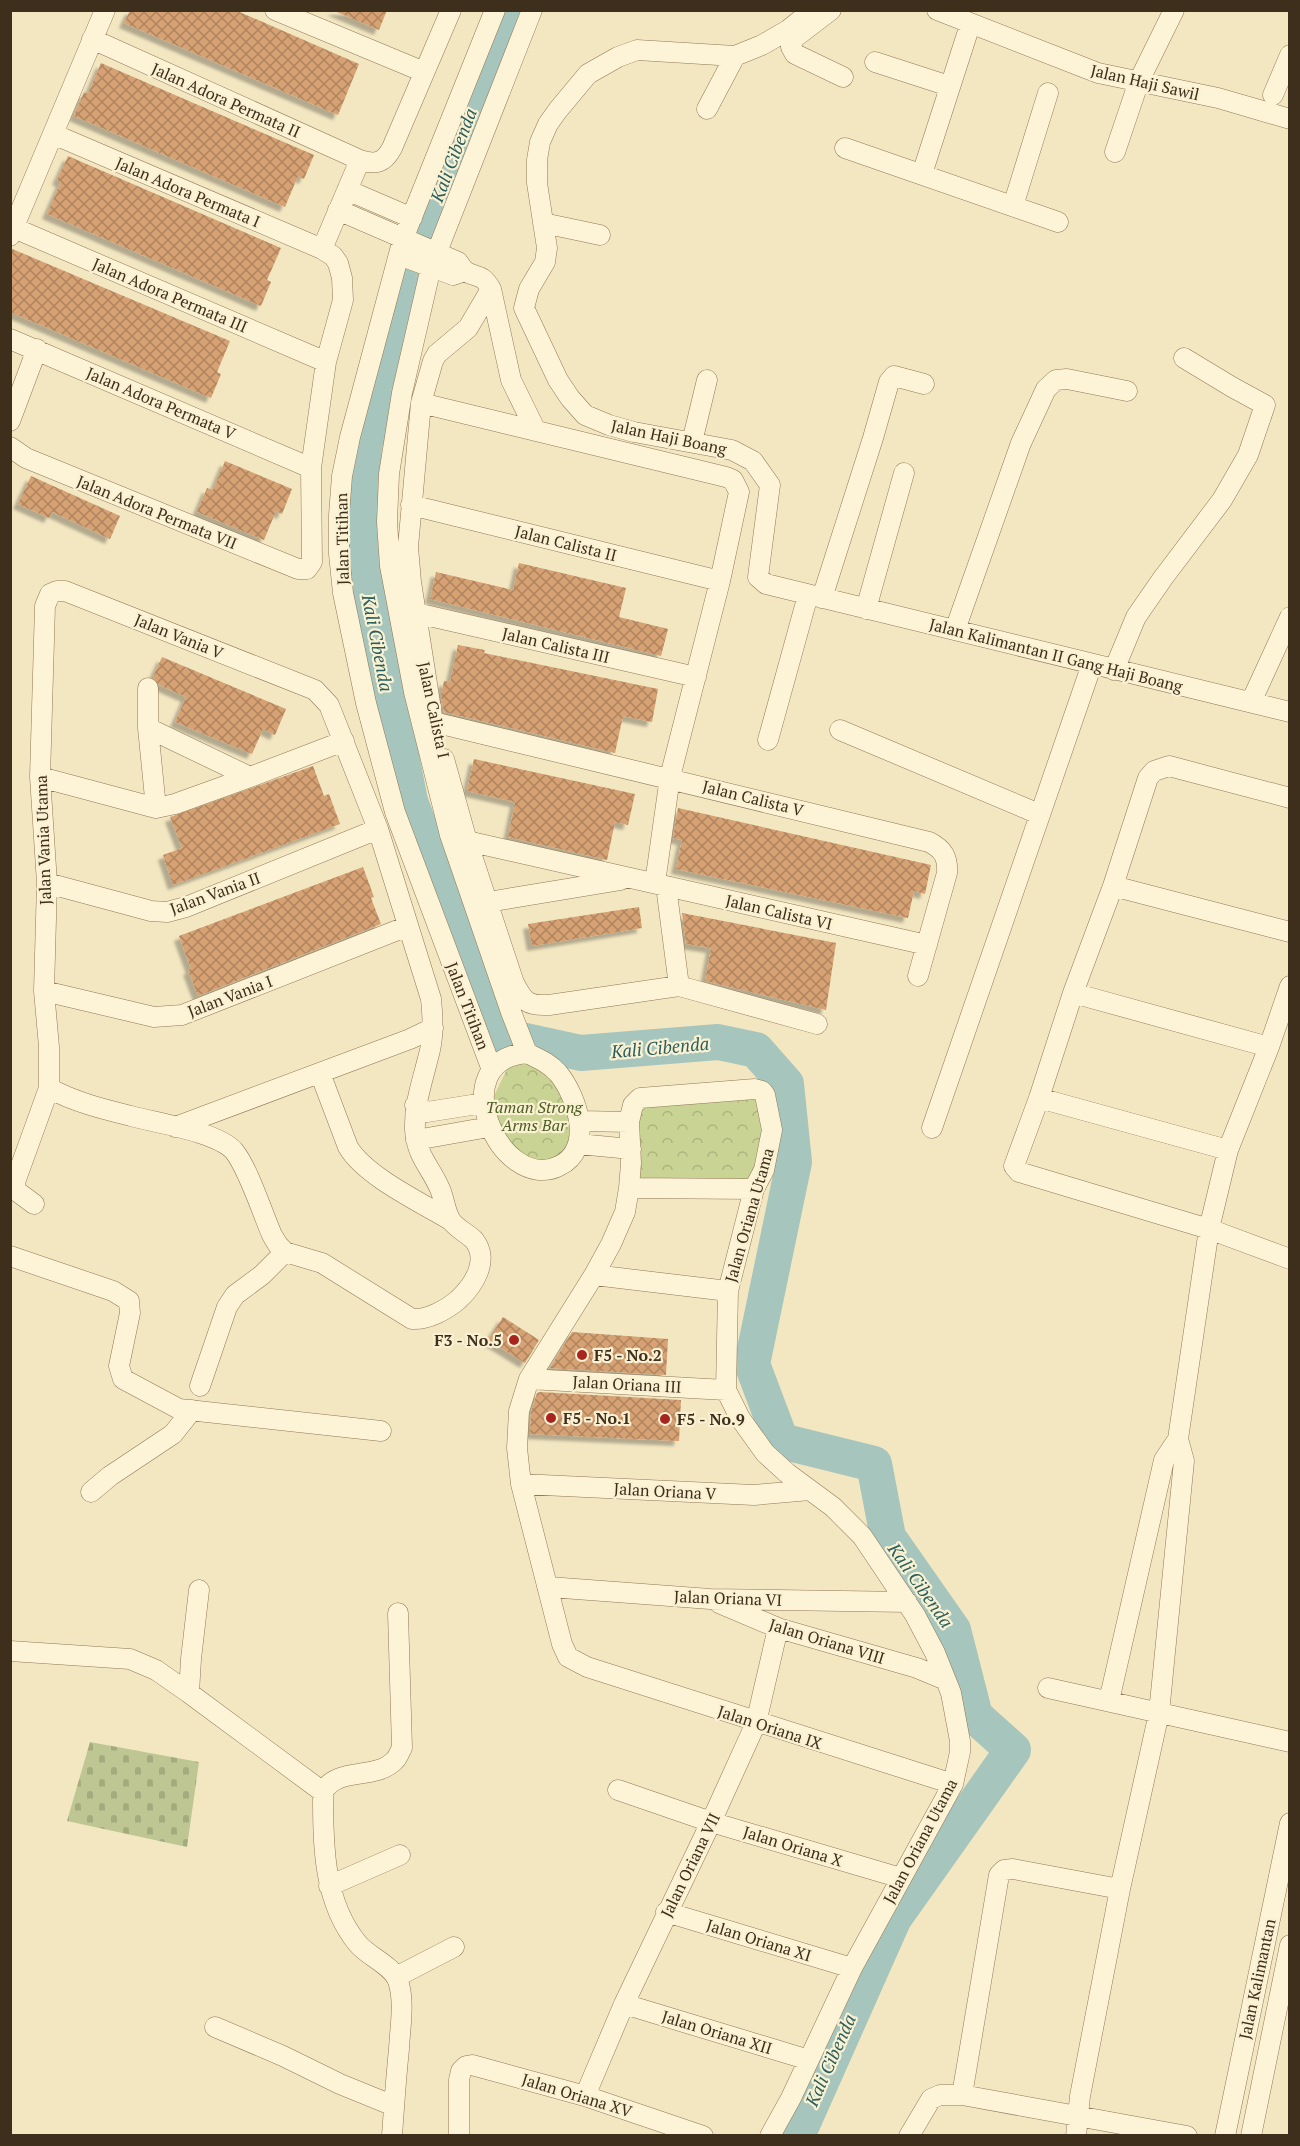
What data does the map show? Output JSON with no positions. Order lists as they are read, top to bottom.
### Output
{
  "streets": {
    "street": [
      "Jalan Haji Sawil",
      "Jalan Adora Permata II",
      "Jalan Adora Permata I",
      "Jalan Adora Permata III",
      "Jalan Adora Permata V",
      "Jalan Haji Boang",
      "Jalan Adora Permata VII",
      "Jalan Titihan",
      "Jalan Calista II",
      "Jalan Vania V",
      "Jalan Calista III",
      "Jalan Kalimantan II Gang Haji Boang",
      "Jalan Calista I",
      "Jalan Calista V",
      "Jalan Vania Utama",
      "Jalan Vania II",
      "Jalan Calista VI",
      "Jalan Vania I",
      "Jalan Oriana Utama",
      "Jalan Oriana III",
      "Jalan Oriana V",
      "Jalan Oriana VI",
      "Jalan Oriana VIII",
      "Jalan Oriana IX",
      "Jalan Oriana X",
      "Jalan Oriana VII",
      "Jalan Oriana XI",
      "Jalan Kalimantan",
      "Jalan Oriana XII",
      "Jalan Oriana XV"
    ]
  },
  "crossings": [
    ["Jalan Adora Permata V", "Jalan Adora Permata VII"],
    ["Jalan Haji Boang", "Jalan Kalimantan II Gang Haji Boang"],
    ["Jalan Calista II", "Jalan Calista I"],
    ["Jalan Vania V", "Jalan Vania Utama"],
    ["Jalan Calista III", "Jalan Calista I"],
    ["Jalan Calista I", "Jalan Calista V"],
    ["Jalan Calista I", "Jalan Calista VI"],
    ["Jalan Calista V", "Jalan Calista VI"],
    ["Jalan Vania Utama", "Jalan Vania II"],
    ["Jalan Vania Utama", "Jalan Vania I"],
    ["Jalan Oriana Utama", "Jalan Oriana III"],
    ["Jalan Oriana Utama", "Jalan Oriana V"],
    ["Jalan Oriana Utama", "Jalan Oriana VI"],
    ["Jalan Oriana Utama", "Jalan Oriana VIII"],
    ["Jalan Oriana Utama", "Jalan Oriana IX"],
    ["Jalan Oriana Utama", "Jalan Oriana X"],
    ["Jalan Oriana Utama", "Jalan Oriana XI"],
    ["Jalan Oriana Utama", "Jalan Oriana XII"],
    ["Jalan Oriana VI", "Jalan Oriana VIII"],
    ["Jalan Oriana VI", "Jalan Oriana IX"],
    ["Jalan Oriana VIII", "Jalan Oriana VII"],
    ["Jalan Oriana IX", "Jalan Oriana VII"],
    ["Jalan Oriana X", "Jalan Oriana VII"],
    ["Jalan Oriana VII", "Jalan Oriana XI"],
    ["Jalan Oriana VII", "Jalan Oriana XII"],
    ["Jalan Oriana VII", "Jalan Oriana XV"]
  ],
  "water": ["Kali Cibenda"],
  "parks": ["Taman Strong Arms Bar"],
  "places": [
    "F3 - No.5",
    "F5 - No.2",
    "F5 - No.1",
    "F5 - No.9"
  ]
}
